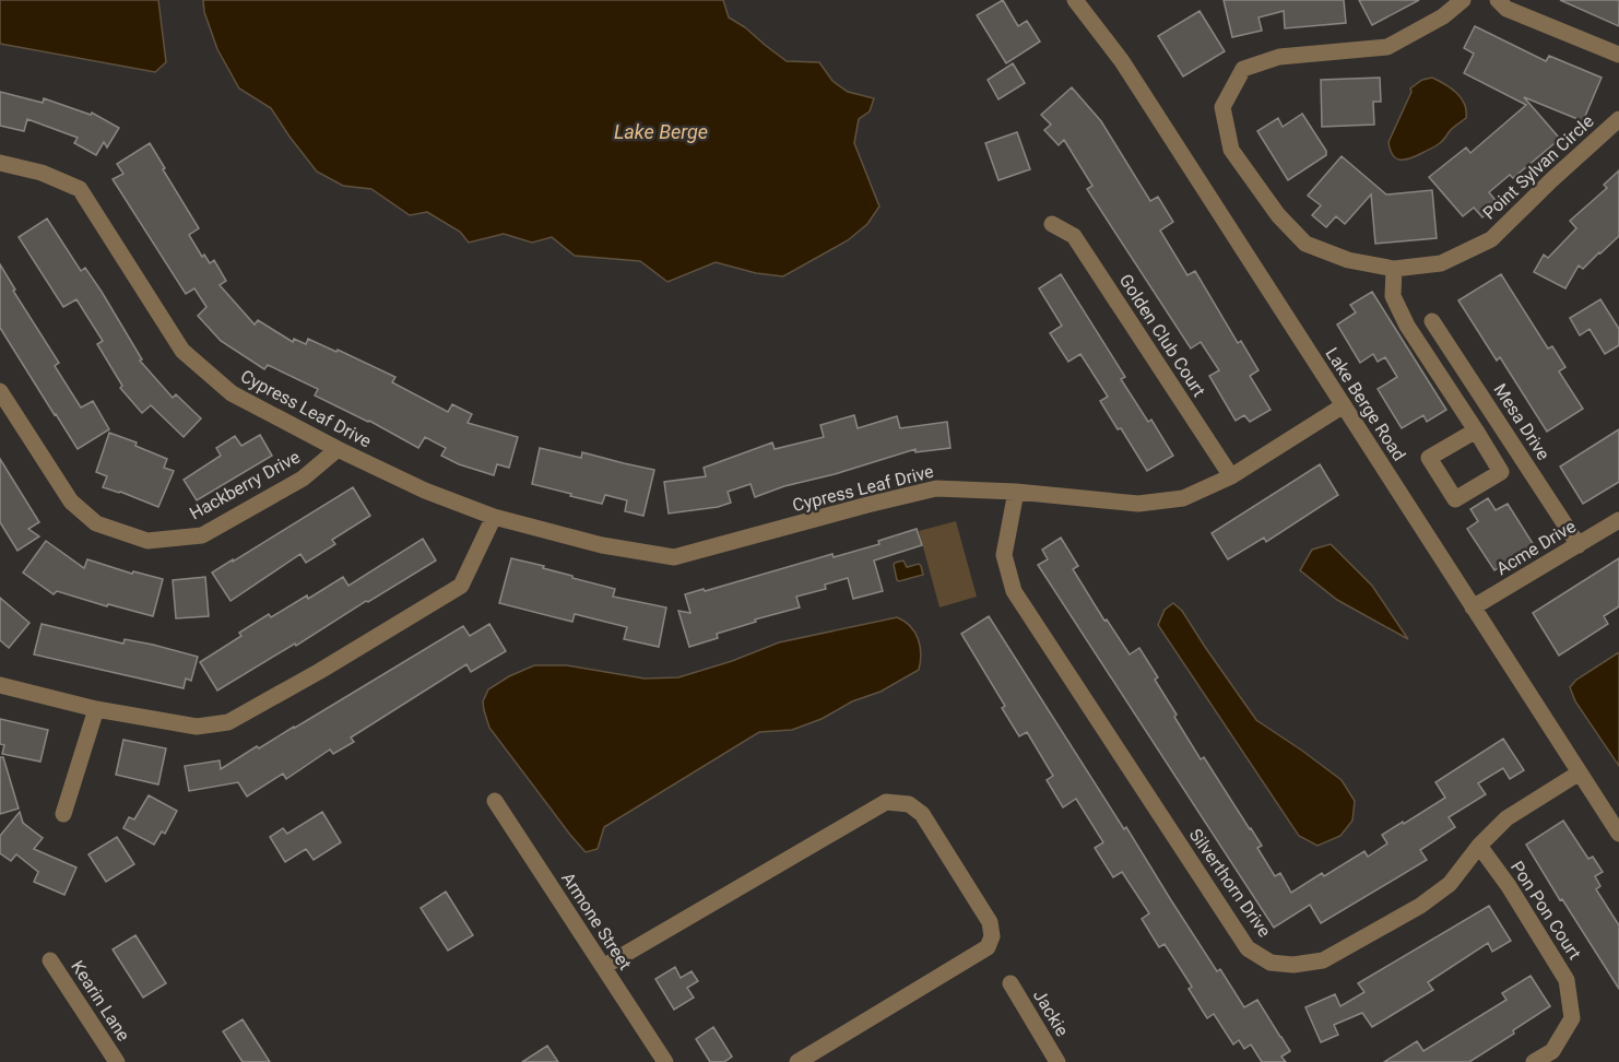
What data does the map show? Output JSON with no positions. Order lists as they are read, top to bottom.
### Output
{
  "streets": {
    "street": [
      "Point Sylvan Circle",
      "Golden Club Court",
      "Lake Berge Road",
      "Cypress Leaf Drive",
      "Mesa Drive",
      "Hackberry Drive",
      "Acme Drive",
      "Silverthorn Drive",
      "Pon Pon Court",
      "Armone Street",
      "Kearin Lane",
      "Jackie"
    ]
  },
  "crossings": [
    ["Golden Club Court", "Cypress Leaf Drive"],
    ["Lake Berge Road", "Cypress Leaf Drive"],
    ["Lake Berge Road", "Acme Drive"],
    ["Lake Berge Road", "Silverthorn Drive"],
    ["Cypress Leaf Drive", "Hackberry Drive"],
    ["Cypress Leaf Drive", "Silverthorn Drive"],
    ["Mesa Drive", "Acme Drive"],
    ["Silverthorn Drive", "Pon Pon Court"]
  ],
  "water": ["Lake Berge"]
}
